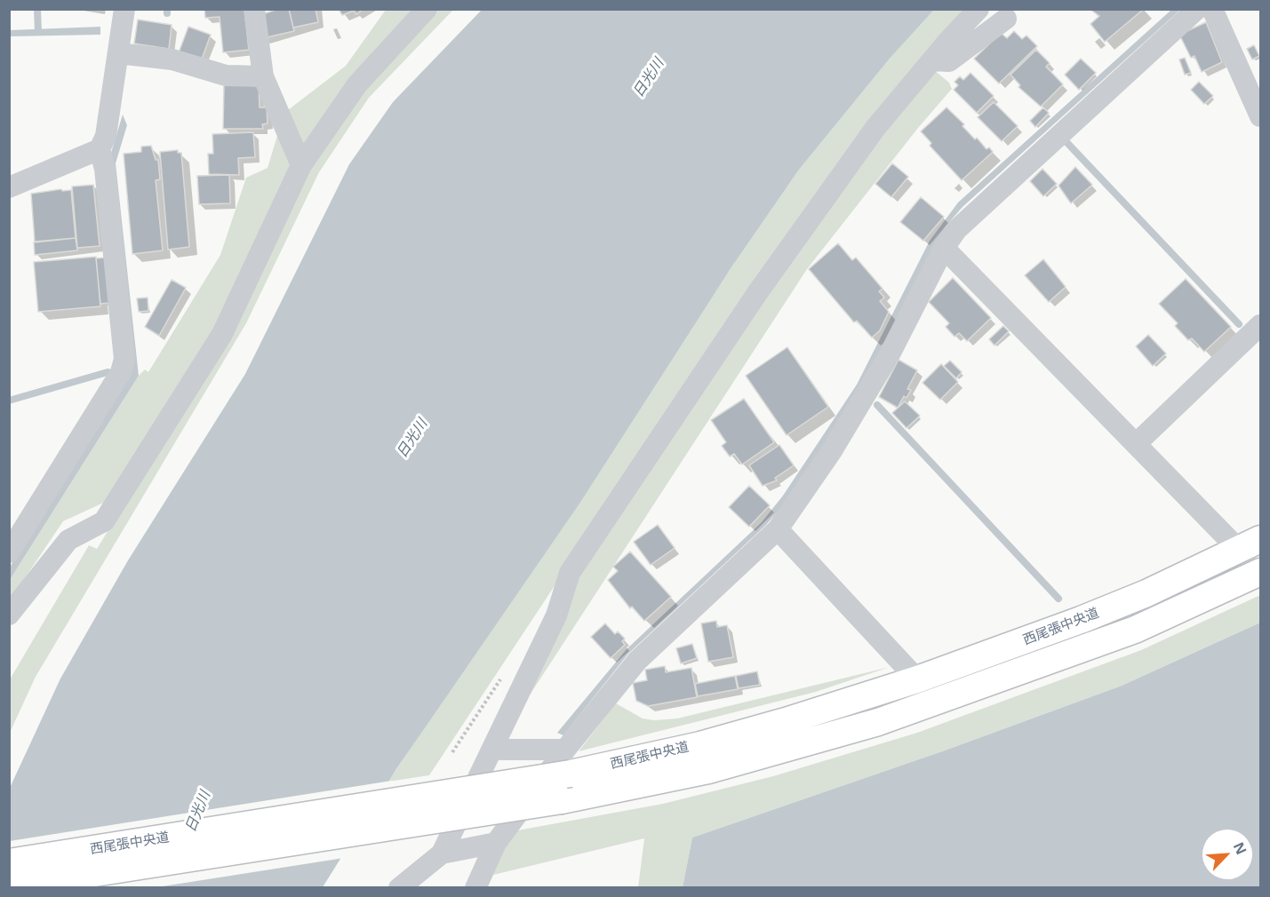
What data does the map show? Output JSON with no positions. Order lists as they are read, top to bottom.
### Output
{
  "streets": {
    "main road": ["西尾張中央道"]
  },
  "water": ["日光川"],
  "north": "top right"
}
